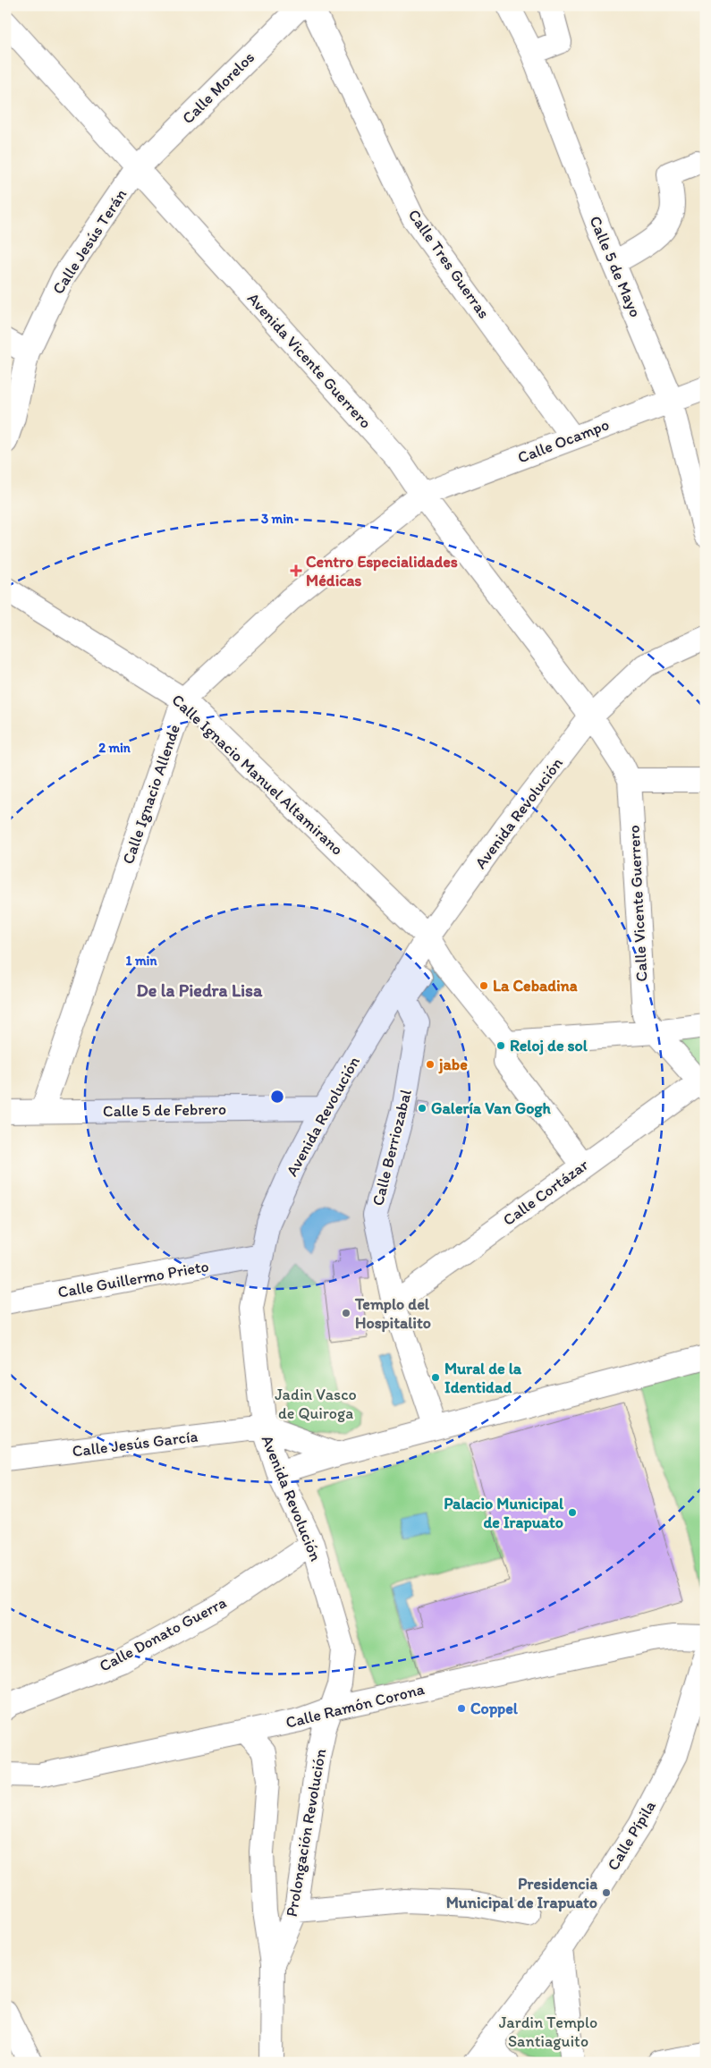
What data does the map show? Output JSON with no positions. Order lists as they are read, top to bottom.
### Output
{
  "streets": {
    "street": [
      "Calle Morelos",
      "Calle Jesús Terán",
      "Calle Tres Guerras",
      "Calle 5 de Mayo",
      "Avenida Vicente Guerrero",
      "Calle Ocampo",
      "Calle Ignacio Manuel Altamirano",
      "Calle Ignacio Allende",
      "Avenida Revolución",
      "Calle Vicente Guerrero",
      "Calle 5 de Febrero",
      "Calle Berriozabal",
      "Calle Cortázar",
      "Calle Guillermo Prieto",
      "Calle Jesús García",
      "Calle Donato Guerra",
      "Calle Ramón Corona",
      "Prolongación Revolución",
      "Calle Pípila"
    ]
  },
  "crossings": [
    ["Calle Morelos", "Calle Jesús Terán"],
    ["Calle Morelos", "Avenida Vicente Guerrero"],
    ["Calle Jesús Terán", "Avenida Vicente Guerrero"],
    ["Calle Tres Guerras", "Calle Ocampo"],
    ["Calle 5 de Mayo", "Calle Ocampo"],
    ["Avenida Vicente Guerrero", "Calle Ocampo"],
    ["Avenida Vicente Guerrero", "Calle Ignacio Allende"],
    ["Avenida Vicente Guerrero", "Avenida Revolución"],
    ["Avenida Vicente Guerrero", "Calle Vicente Guerrero"],
    ["Calle Ocampo", "Calle Ignacio Allende"],
    ["Calle Ignacio Manuel Altamirano", "Calle Ignacio Allende"],
    ["Calle Ignacio Manuel Altamirano", "Avenida Revolución"],
    ["Calle Ignacio Manuel Altamirano", "Calle Berriozabal"],
    ["Calle Ignacio Allende", "Calle 5 de Febrero"],
    ["Avenida Revolución", "Calle Vicente Guerrero"],
    ["Avenida Revolución", "Calle 5 de Febrero"],
    ["Avenida Revolución", "Calle Berriozabal"],
    ["Avenida Revolución", "Calle Guillermo Prieto"],
    ["Avenida Revolución", "Calle Jesús García"],
    ["Avenida Revolución", "Calle Donato Guerra"],
    ["Avenida Revolución", "Calle Ramón Corona"],
    ["Avenida Revolución", "Prolongación Revolución"],
    ["Calle Vicente Guerrero", "Calle Cortázar"],
    ["Calle Berriozabal", "Calle Cortázar"],
    ["Calle Ramón Corona", "Prolongación Revolución"]
  ],
  "districts": ["De la Piedra Lisa"],
  "parks": ["Jadin Vasco de Quiroga", "Jardin Templo Santiaguito"],
  "places": {
    "health": ["Centro Especialidades Médicas"],
    "other": [
      "La Cebadina",
      "Reloj de sol",
      "jabe",
      "Galería Van Gogh",
      "Templo del Hospitalito",
      "Mural de la Identidad",
      "Palacio Municipal de Irapuato",
      "Coppel",
      "Presidencia Municipal de Irapuato"
    ]
  },
  "rings": ["3 min", "2 min", "1 min"]
}
